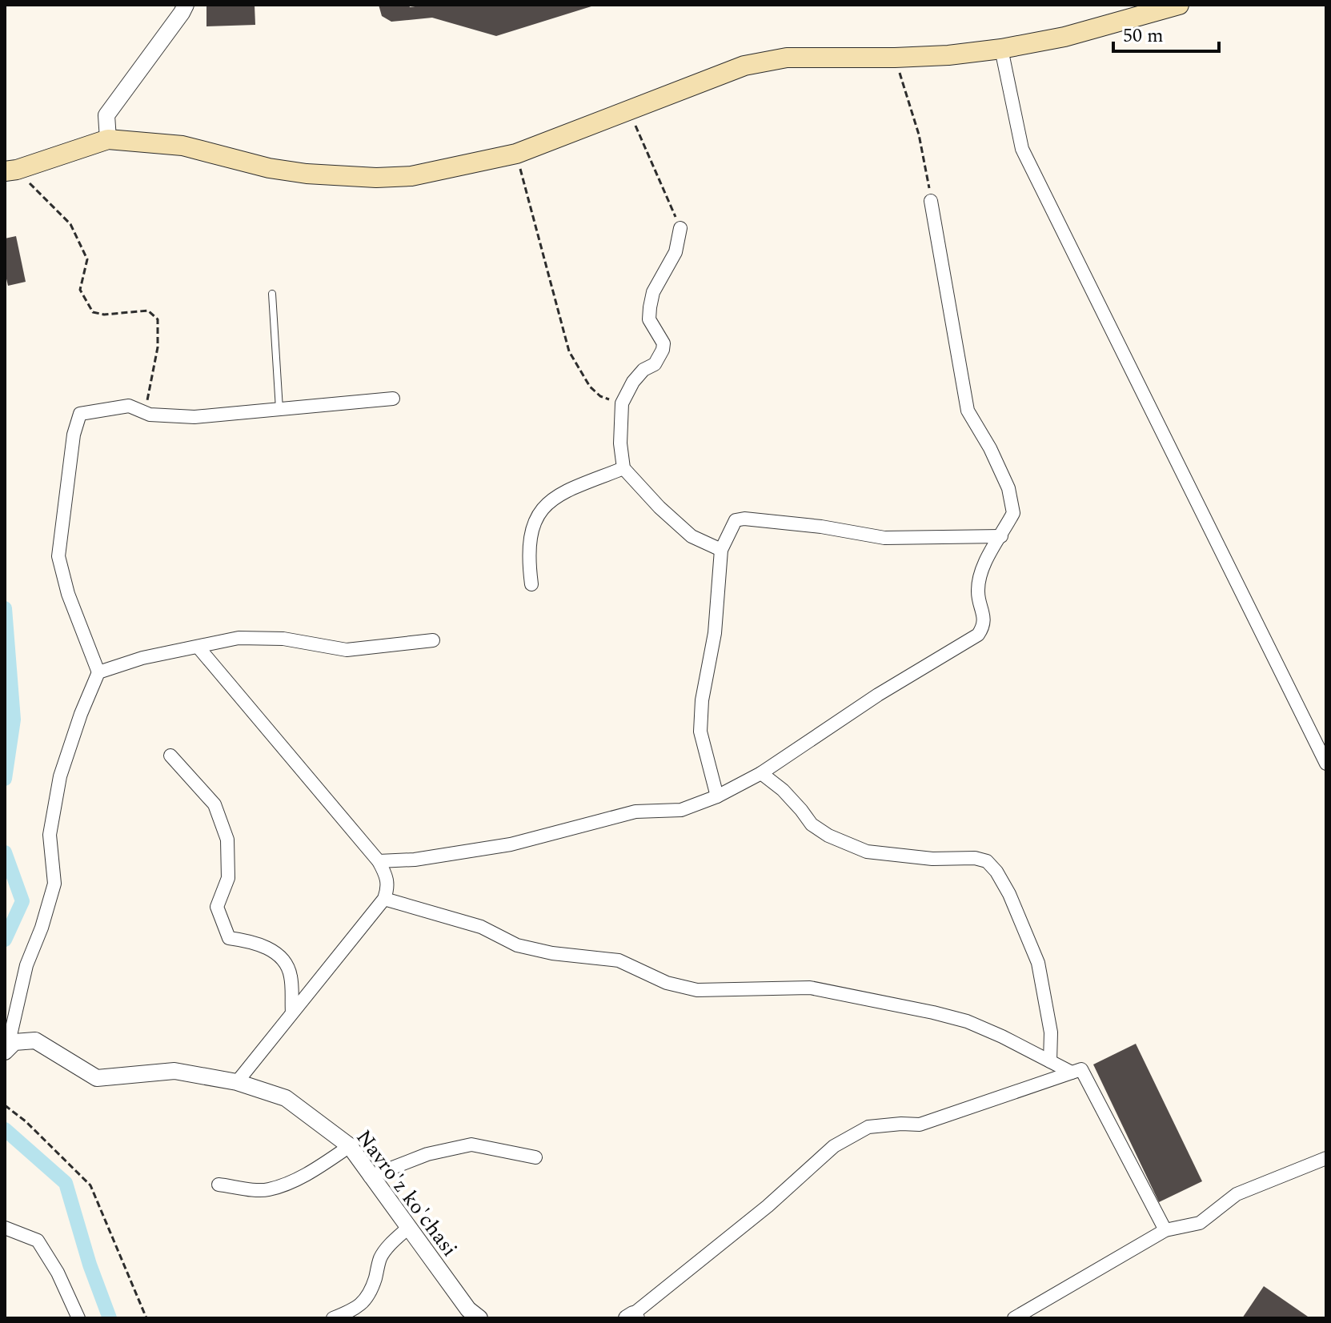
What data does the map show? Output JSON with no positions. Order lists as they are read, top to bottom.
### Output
{
  "streets": {
    "street": ["Navro'z ko'chasi"]
  },
  "scale_bar": "50 m"
}
